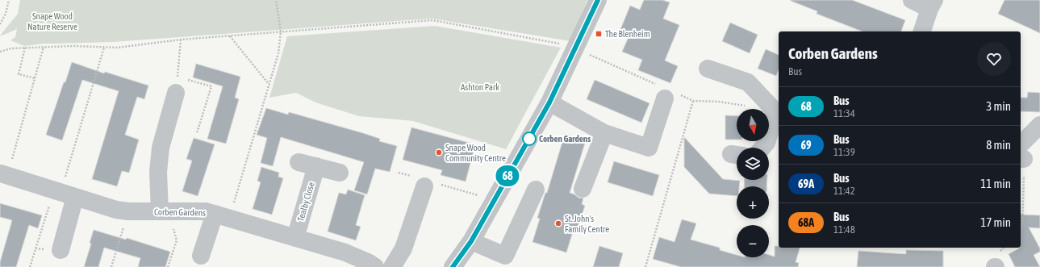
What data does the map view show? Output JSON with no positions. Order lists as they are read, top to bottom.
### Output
{
  "streets": {
    "street": ["Tealby Close", "Corben Gardens"]
  },
  "crossings": [
    ["Tealby Close", "Corben Gardens"]
  ],
  "parks": ["Snape Wood Nature Reserve", "Ashton Park"],
  "places": {
    "transit": ["The Blenheim"],
    "other": ["Corben Gardens", "Snape Wood Community Centre", "St. John's Family Centre"]
  },
  "lines": ["bus line 68"],
  "north": "bottom",
  "page": {
    "on_map": "68",
    "heading": ["Corben Gardens", "Bus"],
    "list": [
      {
        "mark": "68",
        "name": "Bus",
        "note": "11:34",
        "value": "3 min"
      },
      {
        "mark": "69",
        "name": "Bus",
        "note": "11:39",
        "value": "8 min"
      },
      {
        "mark": "69A",
        "name": "Bus",
        "note": "11:42",
        "value": "11 min"
      },
      {
        "mark": "68A",
        "name": "Bus",
        "note": "11:48",
        "value": "17 min"
      }
    ],
    "map_buttons": ["+", "−"]
  }
}
